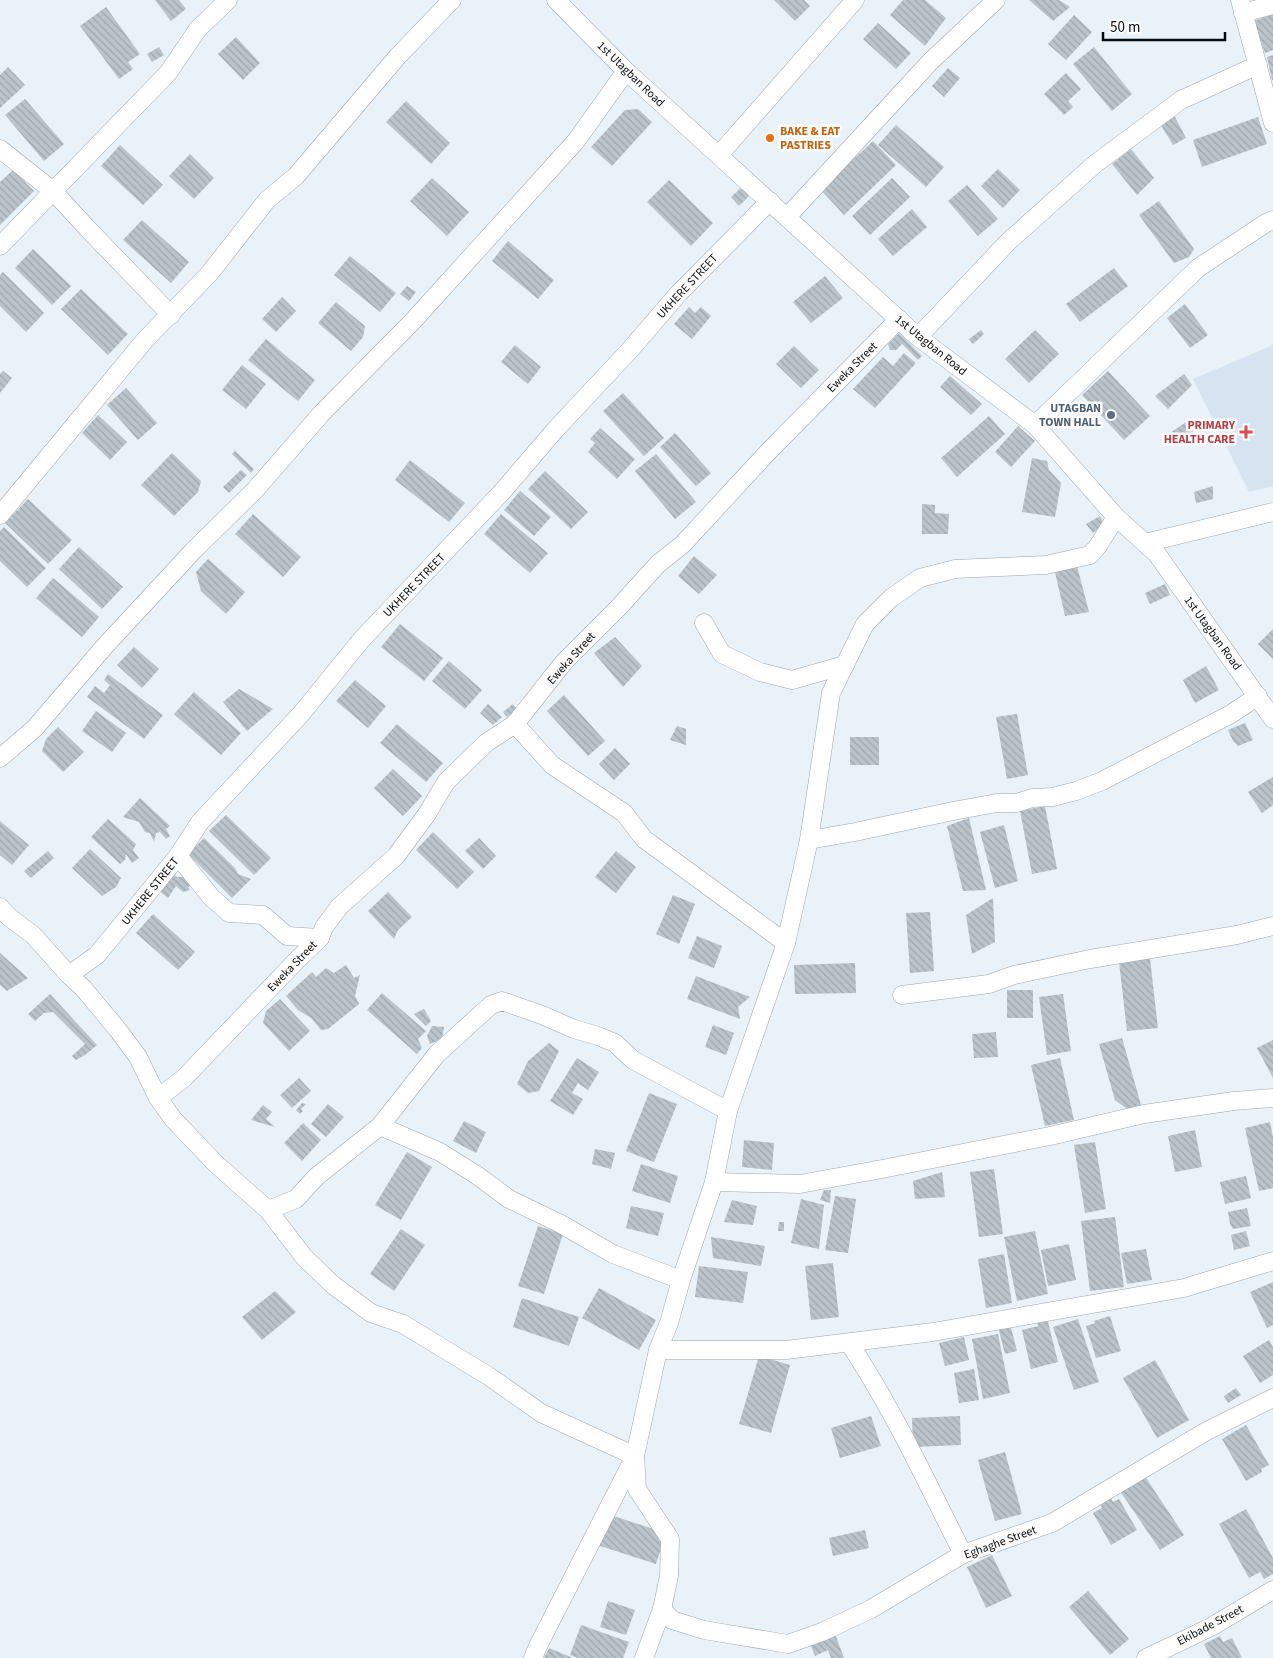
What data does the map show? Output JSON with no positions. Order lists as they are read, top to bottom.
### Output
{
  "streets": {
    "street": [
      "1st Utagban Road",
      "UKHERE STREET",
      "Eweka Street",
      "Eghaghe Street",
      "Ekibade Street"
    ]
  },
  "crossings": [
    ["1st Utagban Road", "UKHERE STREET"],
    ["1st Utagban Road", "Eweka Street"]
  ],
  "places": {
    "other": ["BAKE & EAT PASTRIES", "UTAGBAN TOWN HALL"],
    "health": ["PRIMARY HEALTH CARE"]
  },
  "scale_bar": "50 m"
}
